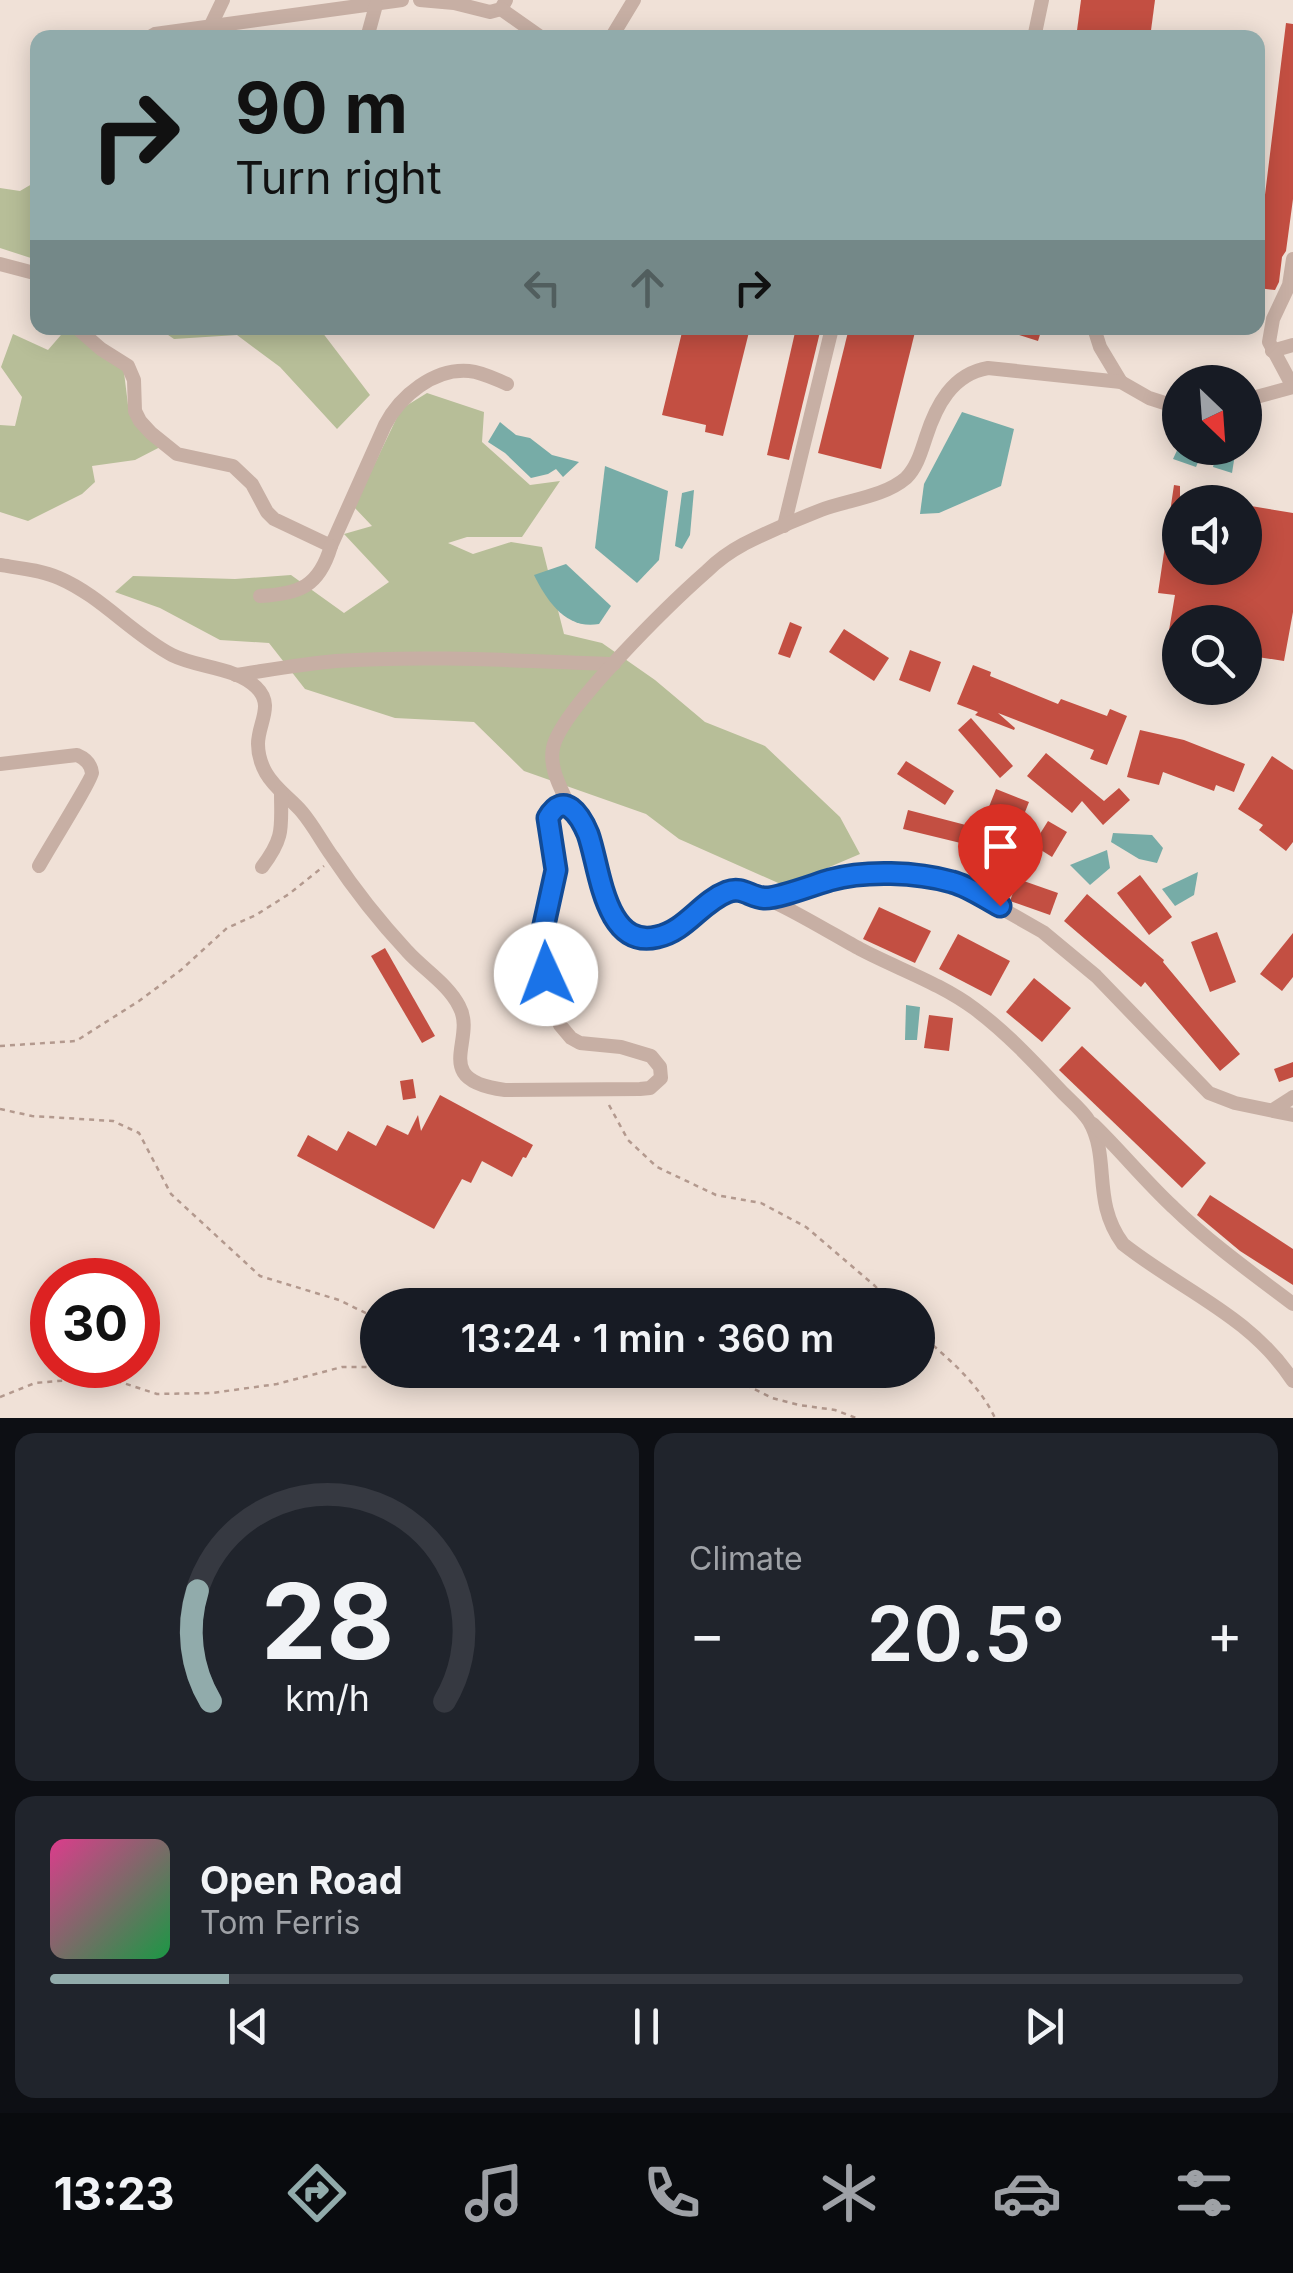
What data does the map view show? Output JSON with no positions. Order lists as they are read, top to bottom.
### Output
{
  "north": "bottom right",
  "page": {
    "turn": ["90 m", "Turn right"],
    "limit": "30",
    "trip": "13:24 · 1 min · 360 m",
    "tile": "Climate",
    "heat": ["−", "20.5°", "+"],
    "song": ["Open Road", "Tom Ferris"],
    "tabs": "13:23",
    "gauge": ["28", "km/h"]
  }
}
